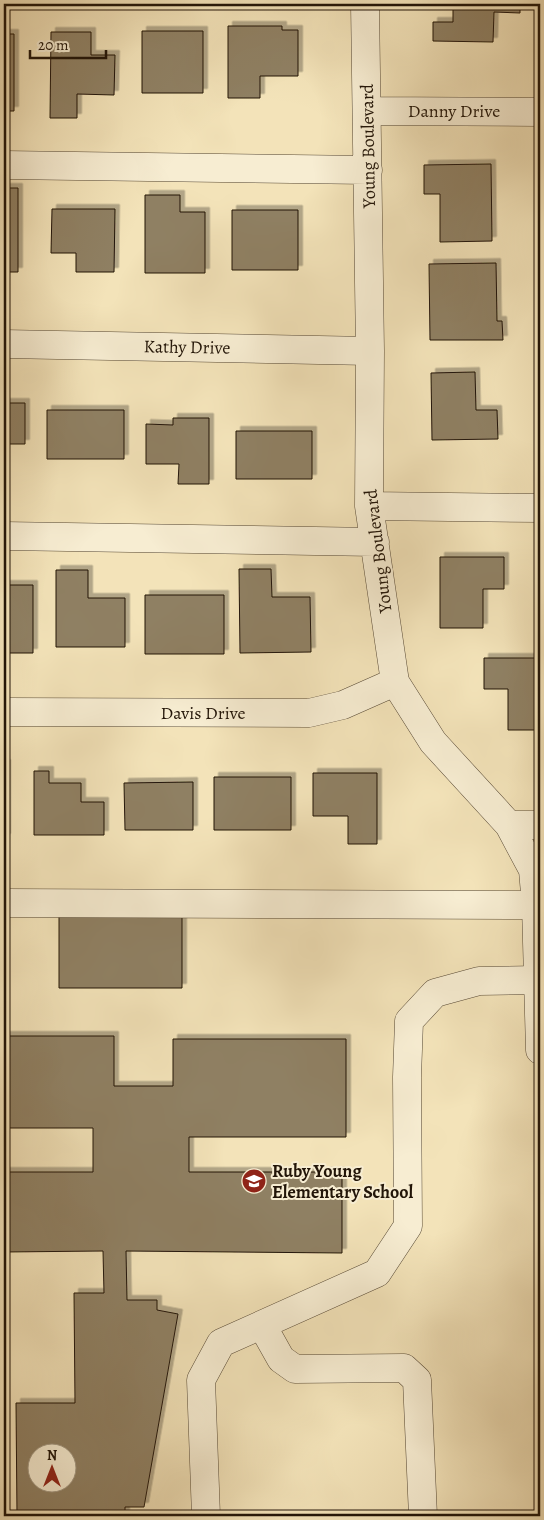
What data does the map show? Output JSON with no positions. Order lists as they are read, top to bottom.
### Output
{
  "streets": {
    "street": [
      "Danny Drive",
      "Young Boulevard",
      "Kathy Drive",
      "Davis Drive"
    ]
  },
  "crossings": [
    ["Danny Drive", "Young Boulevard"],
    ["Young Boulevard", "Kathy Drive"],
    ["Young Boulevard", "Davis Drive"]
  ],
  "places": {
    "school or university": ["Ruby Young Elementary School"]
  },
  "scale_bar": "20 m",
  "north": "top"
}
